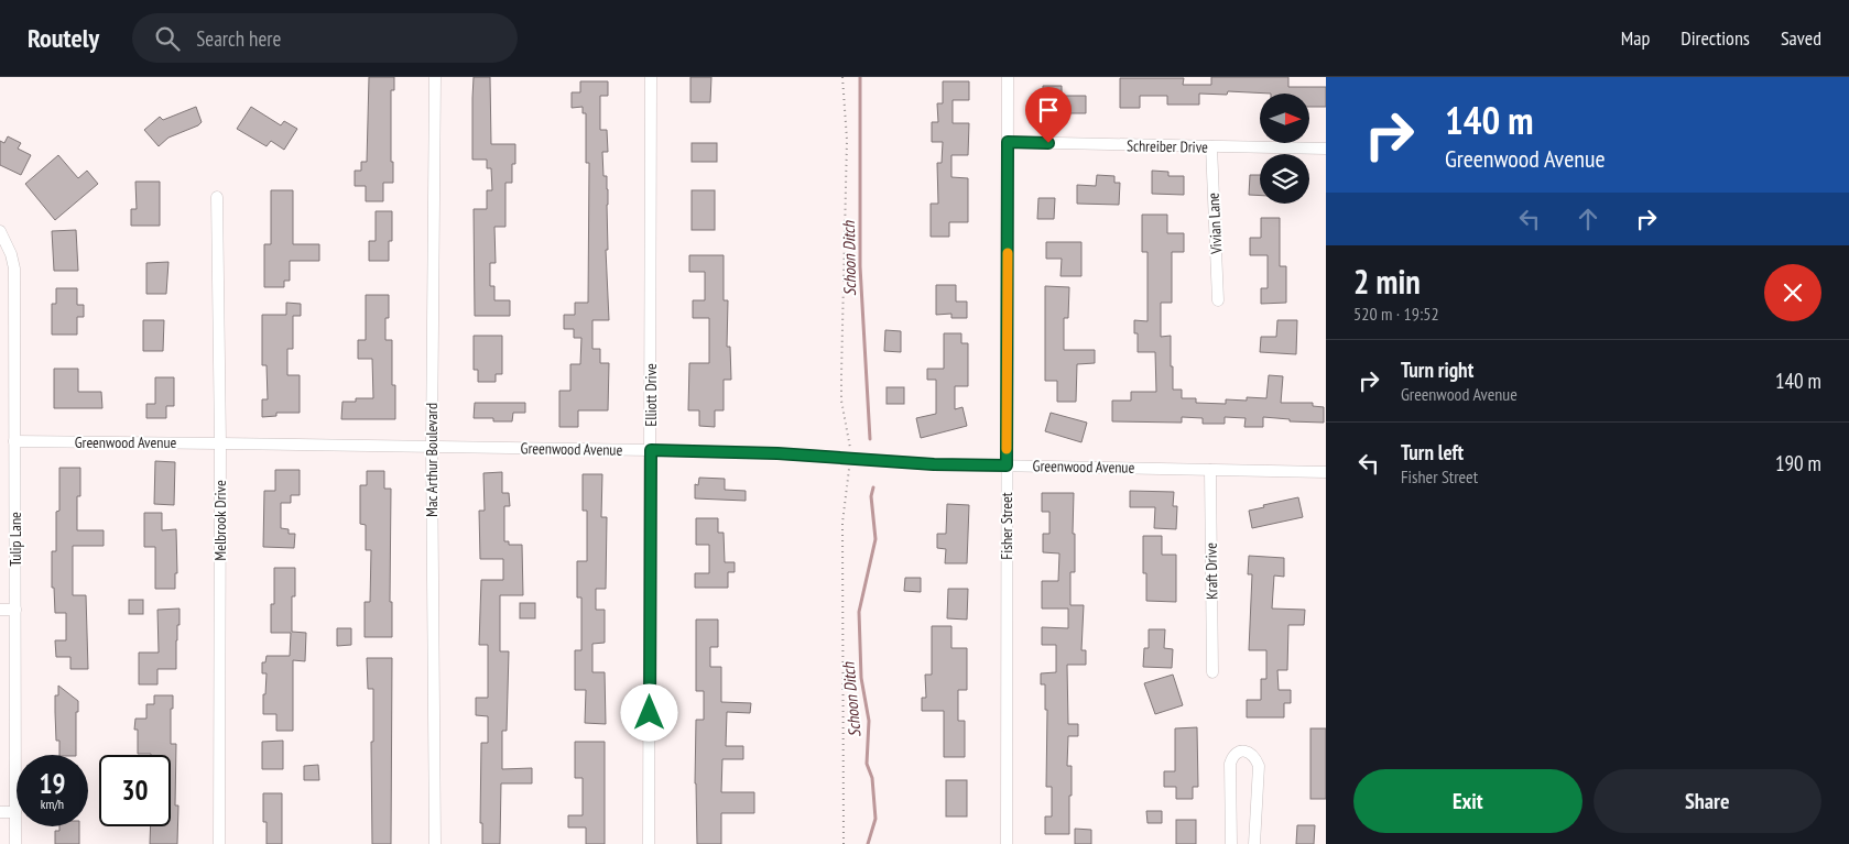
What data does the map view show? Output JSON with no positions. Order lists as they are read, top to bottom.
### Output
{
  "streets": {
    "street": [
      "Schreiber Drive",
      "Vivian Lane",
      "Elliott Drive",
      "Greenwood Avenue",
      "Mac Arthur Boulevard",
      "Melbrook Drive",
      "Fisher Street",
      "Tulip Lane",
      "Kraft Drive"
    ]
  },
  "crossings": [
    ["Schreiber Drive", "Vivian Lane"],
    ["Schreiber Drive", "Fisher Street"],
    ["Elliott Drive", "Greenwood Avenue"],
    ["Greenwood Avenue", "Mac Arthur Boulevard"],
    ["Greenwood Avenue", "Melbrook Drive"],
    ["Greenwood Avenue", "Fisher Street"],
    ["Greenwood Avenue", "Tulip Lane"],
    ["Greenwood Avenue", "Kraft Drive"]
  ],
  "water": ["Schoon Ditch"],
  "north": "right",
  "page": {
    "header": "Routely",
    "search": "Search here",
    "nav": ["Map", "Directions", "Saved"],
    "turn": ["140 m", "Greenwood Avenue"],
    "heading": ["2 min", "520 m · 19:52"],
    "list": [
      {
        "name": "Turn right",
        "note": "Greenwood Avenue",
        "value": "140 m"
      },
      {
        "name": "Turn left",
        "note": "Fisher Street",
        "value": "190 m"
      }
    ],
    "speed": "19 km/h",
    "limit": "30",
    "buttons": ["Exit", "Share"]
  }
}
